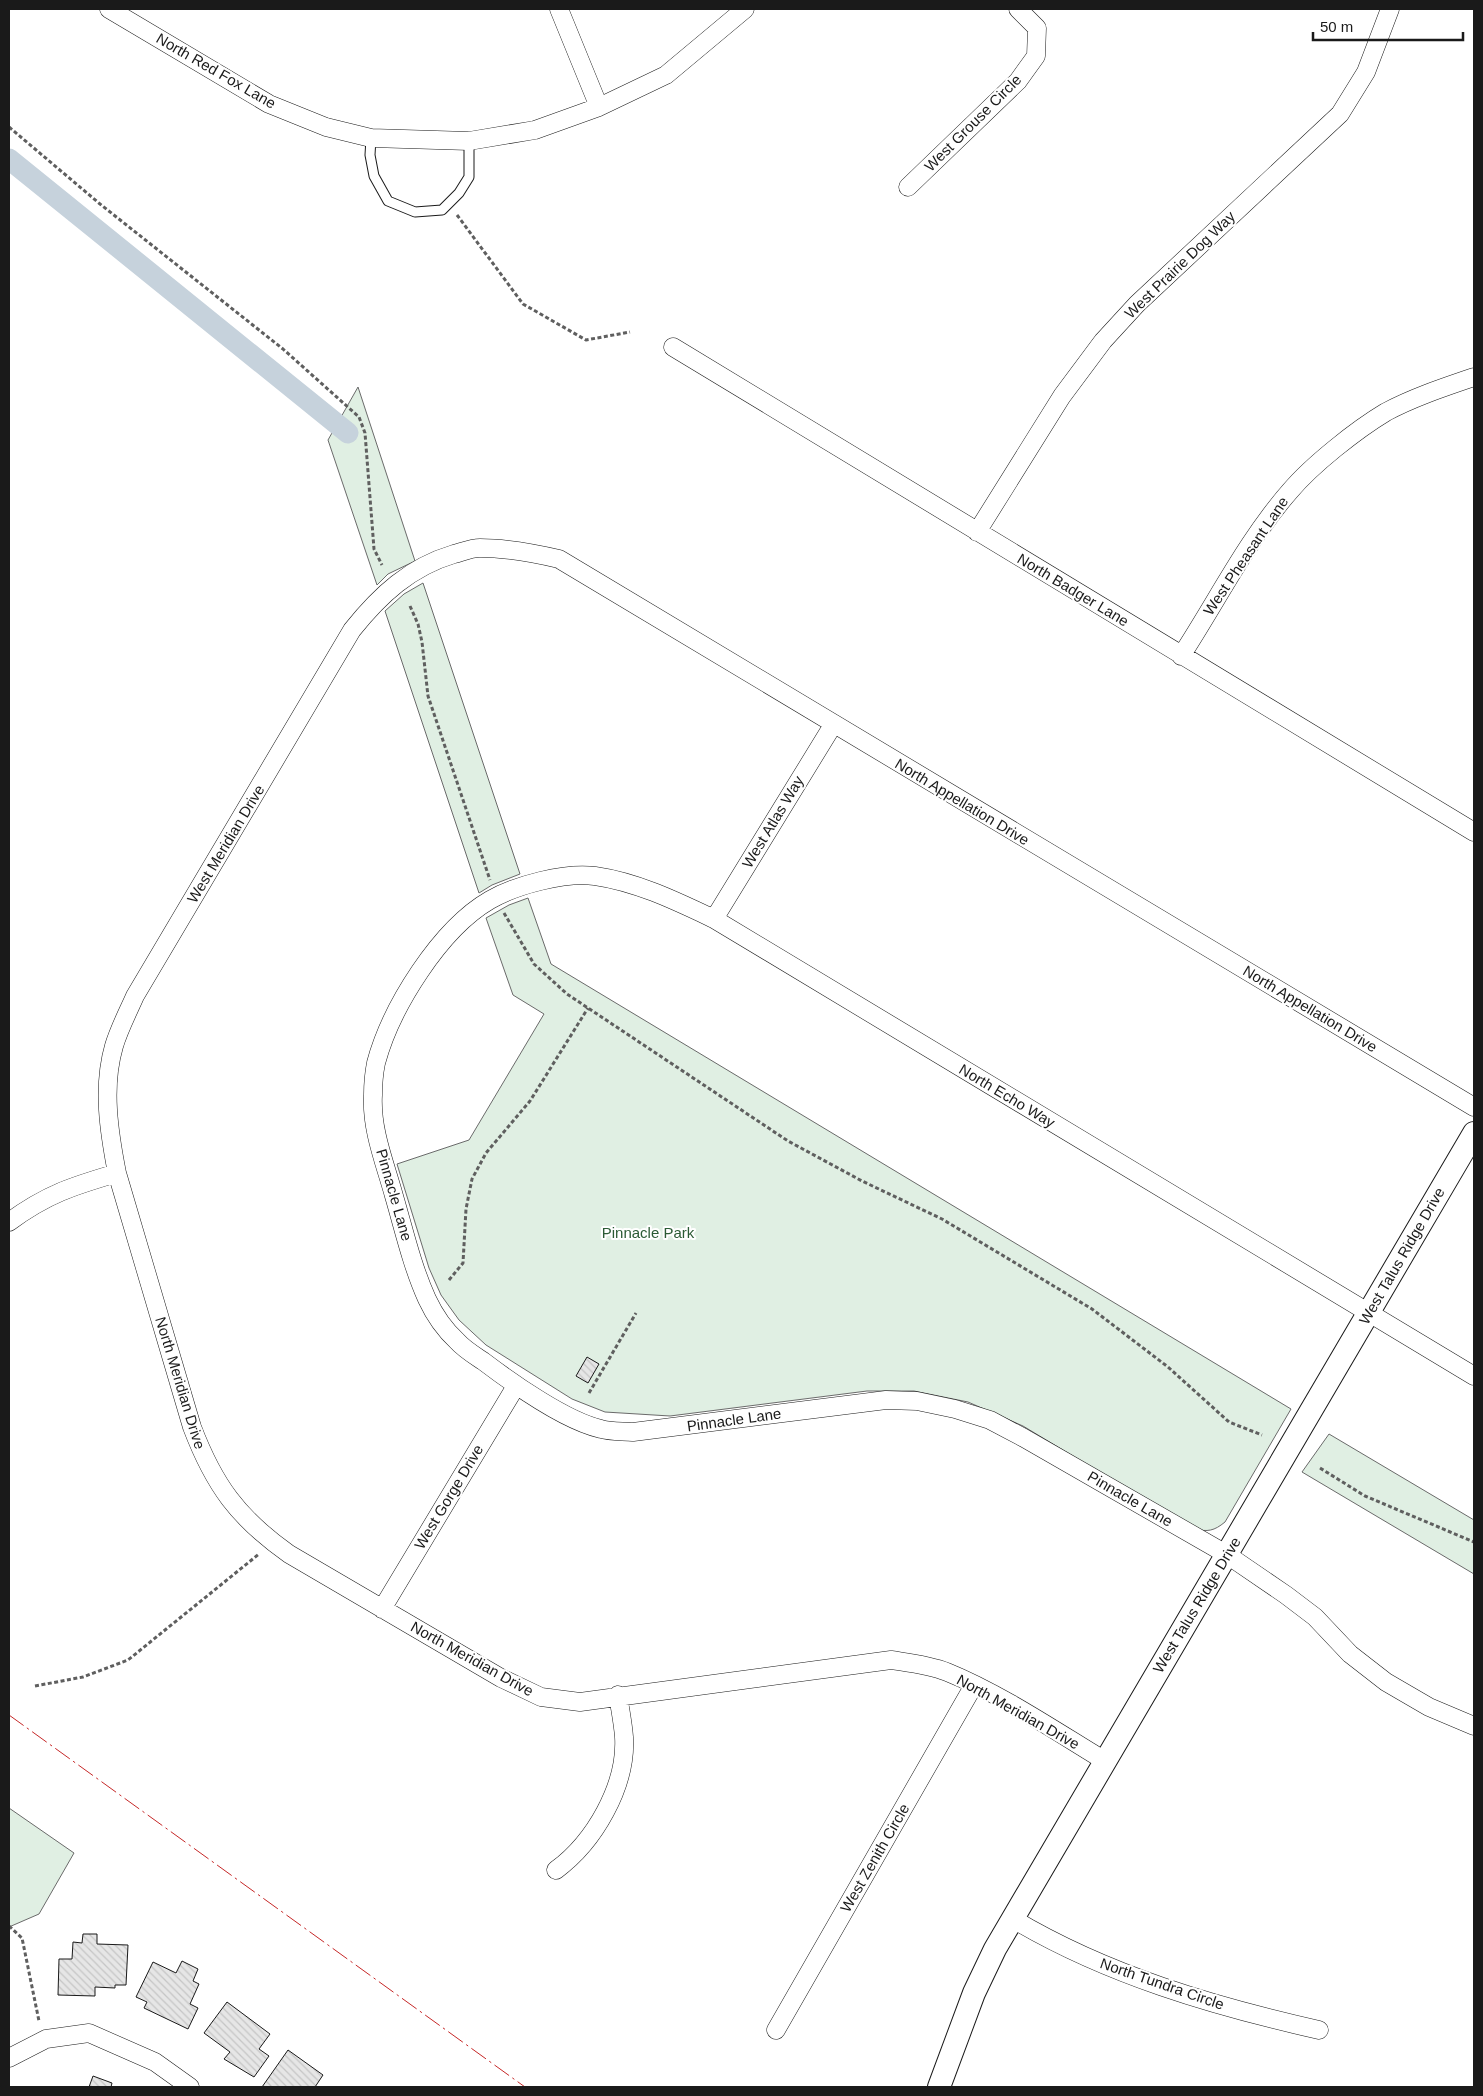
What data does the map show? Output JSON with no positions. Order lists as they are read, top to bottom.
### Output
{
  "streets": {
    "street": [
      "North Red Fox Lane",
      "West Grouse Circle",
      "West Prairie Dog Way",
      "West Pheasant Lane",
      "North Badger Lane",
      "North Appellation Drive",
      "West Atlas Way",
      "West Meridian Drive",
      "North Echo Way",
      "Pinnacle Lane",
      "West Talus Ridge Drive",
      "North Meridian Drive",
      "West Gorge Drive",
      "West Zenith Circle",
      "North Tundra Circle"
    ]
  },
  "crossings": [
    ["West Prairie Dog Way", "North Badger Lane"],
    ["West Pheasant Lane", "North Badger Lane"],
    ["North Appellation Drive", "West Atlas Way"],
    ["North Appellation Drive", "West Meridian Drive"],
    ["West Atlas Way", "North Echo Way"],
    ["West Meridian Drive", "North Meridian Drive"],
    ["North Echo Way", "Pinnacle Lane"],
    ["North Echo Way", "West Talus Ridge Drive"],
    ["Pinnacle Lane", "West Talus Ridge Drive"],
    ["Pinnacle Lane", "West Gorge Drive"],
    ["West Talus Ridge Drive", "North Meridian Drive"],
    ["West Talus Ridge Drive", "North Tundra Circle"],
    ["North Meridian Drive", "West Gorge Drive"],
    ["North Meridian Drive", "West Zenith Circle"]
  ],
  "parks": ["Pinnacle Park"],
  "scale_bar": "50 m"
}
